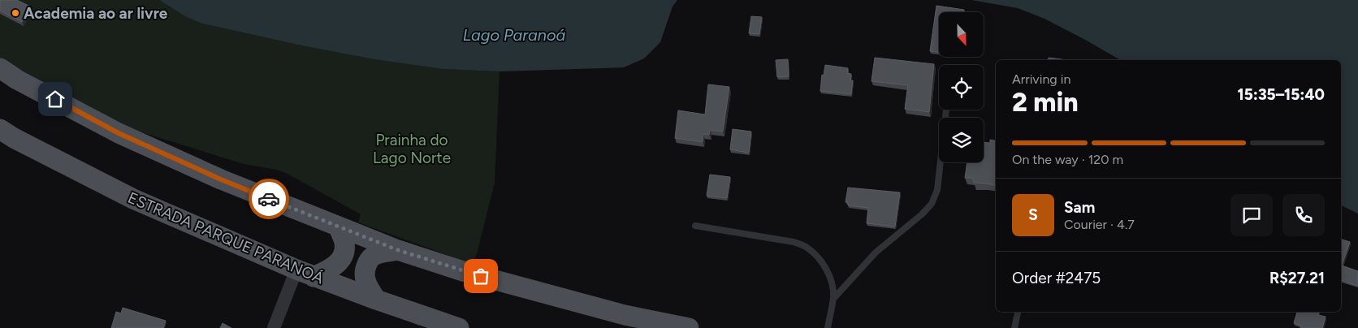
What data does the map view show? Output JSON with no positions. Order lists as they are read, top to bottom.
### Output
{
  "streets": {
    "main road": ["ESTRADA PARQUE PARANOÁ"]
  },
  "water": ["Lago Paranoá"],
  "parks": ["Prainha do Lago Norte"],
  "places": ["Academia ao ar livre"],
  "north": "bottom",
  "page": {
    "heading": ["2 min", "Arriving in", "15:35–15:40"],
    "panel": [
      "Sam",
      "Courier · 4.7",
      "Order #2475",
      "R$27.21"
    ],
    "bar": "On the way · 120 m",
    "round": "S"
  }
}
